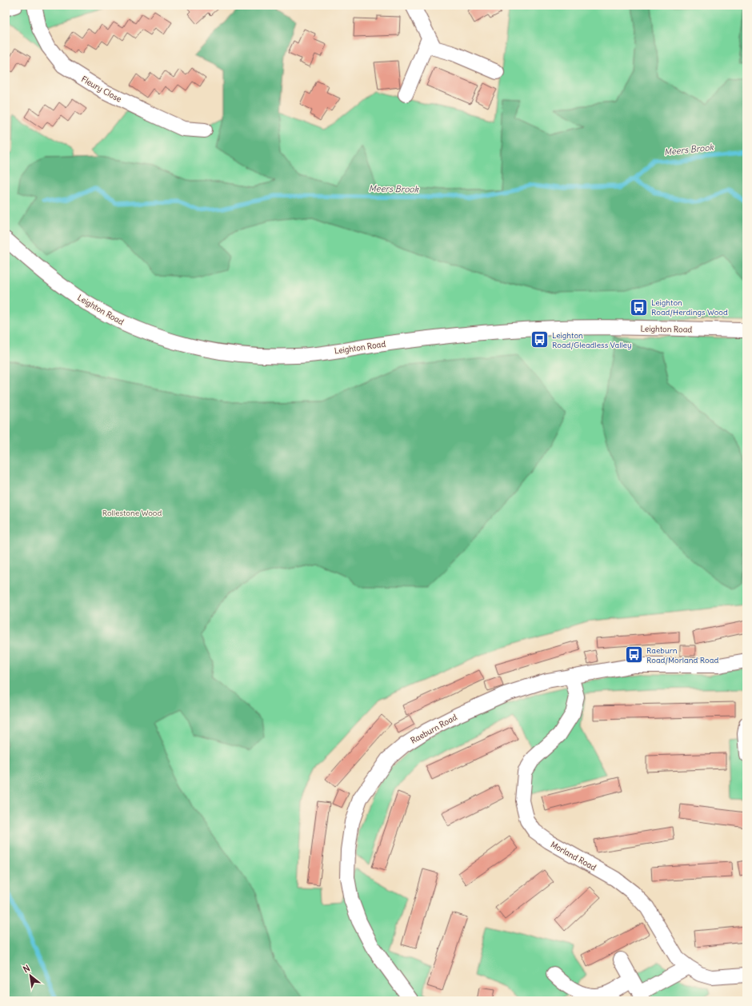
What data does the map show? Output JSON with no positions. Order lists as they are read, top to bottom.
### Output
{
  "streets": {
    "street": [
      "Fleury Close",
      "Leighton Road",
      "Raeburn Road",
      "Morland Road"
    ]
  },
  "crossings": [
    ["Raeburn Road", "Morland Road"]
  ],
  "water": ["Meers Brook"],
  "parks": ["Rollestone Wood"],
  "places": {
    "bus stop": ["Leighton Road/Herdings Wood", "Leighton Road/Gleadless Valley", "Raeburn Road/Morland Road"]
  },
  "north": "top left"
}
